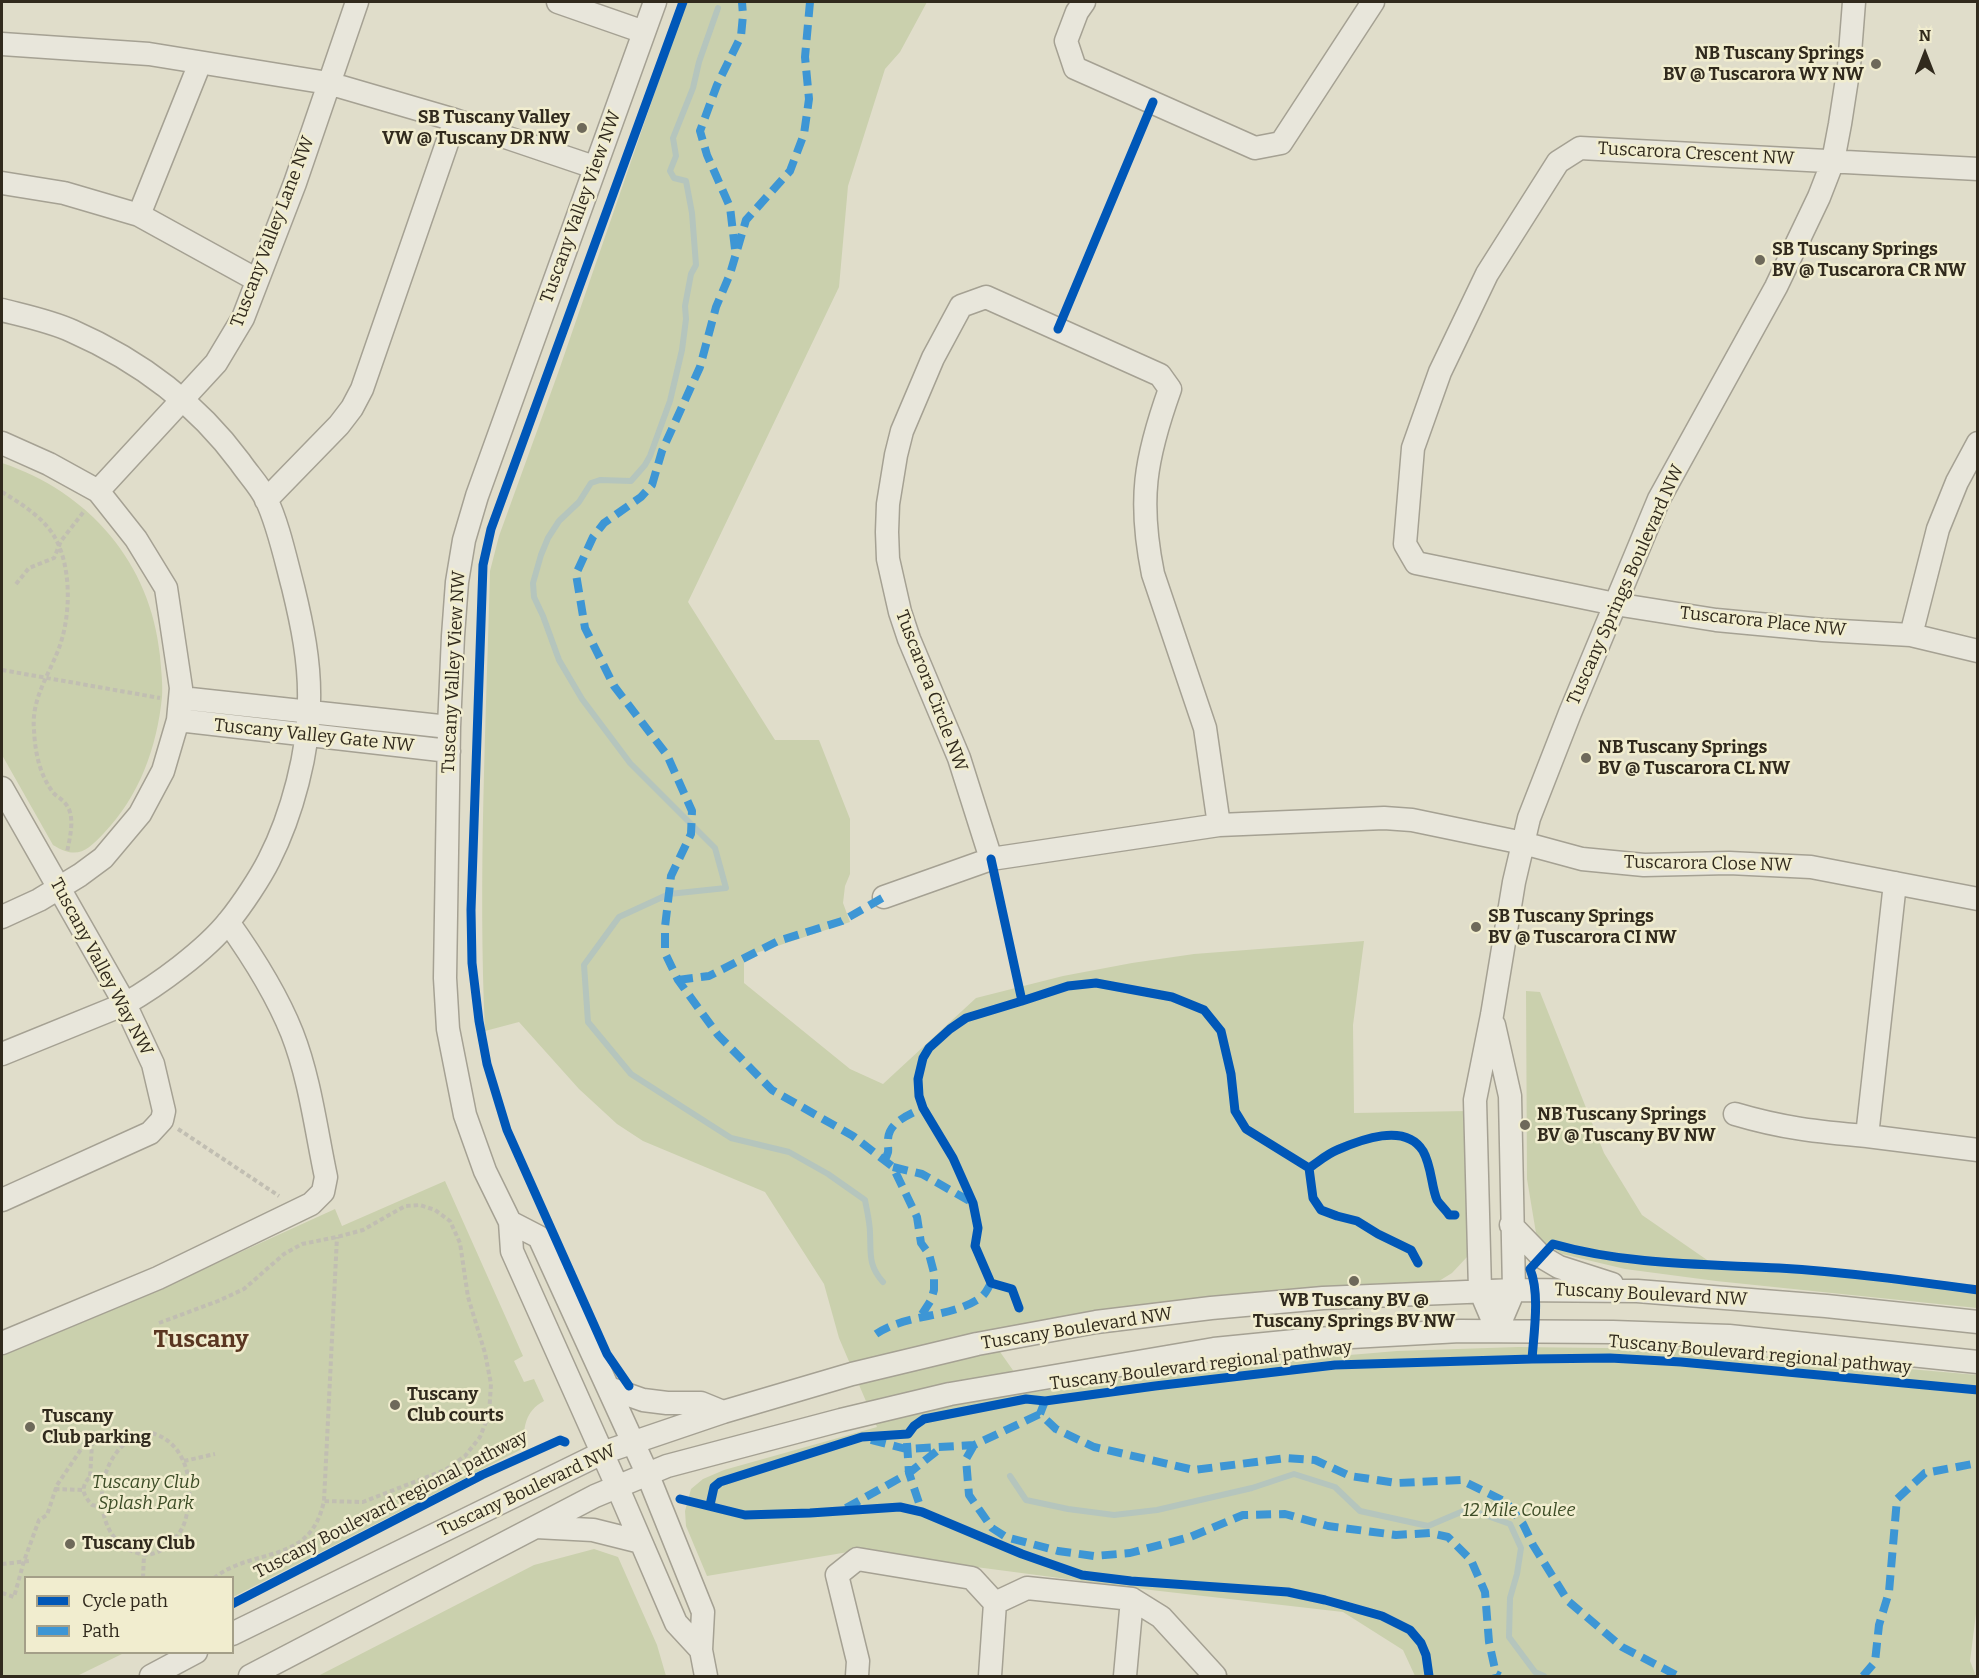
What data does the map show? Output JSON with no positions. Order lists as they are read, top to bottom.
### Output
{
  "streets": {
    "street": [
      "Tuscarora Crescent NW",
      "Tuscany Valley View NW",
      "Tuscany Valley Lane NW",
      "Tuscany Springs Boulevard NW",
      "Tuscarora Place NW",
      "Tuscarora Circle NW",
      "Tuscany Valley Gate NW",
      "Tuscarora Close NW",
      "Tuscany Valley Way NW",
      "Tuscany Boulevard NW"
    ],
    "cycle path": ["Tuscany Boulevard regional pathway"]
  },
  "crossings": [
    ["Tuscarora Crescent NW", "Tuscany Springs Boulevard NW"],
    ["Tuscarora Crescent NW", "Tuscarora Place NW"],
    ["Tuscany Valley View NW", "Tuscany Valley Gate NW"],
    ["Tuscany Valley View NW", "Tuscany Boulevard NW"],
    ["Tuscany Springs Boulevard NW", "Tuscarora Place NW"],
    ["Tuscany Springs Boulevard NW", "Tuscarora Close NW"],
    ["Tuscany Springs Boulevard NW", "Tuscany Boulevard NW"]
  ],
  "districts": ["Tuscany"],
  "parks": ["Tuscany Club Splash Park", "12 Mile Coulee"],
  "places": [
    "NB Tuscany Springs BV @ Tuscarora WY NW",
    "SB Tuscany Valley VW @ Tuscany DR NW",
    "SB Tuscany Springs BV @ Tuscarora CR NW",
    "NB Tuscany Springs BV @ Tuscarora CL NW",
    "SB Tuscany Springs BV @ Tuscarora CI NW",
    "NB Tuscany Springs BV @ Tuscany BV NW",
    "WB Tuscany BV @ Tuscany Springs BV NW",
    "Tuscany Club courts",
    "Tuscany Club parking",
    "Tuscany Club"
  ],
  "legend": ["Cycle path", "Path"],
  "north": "top"
}
